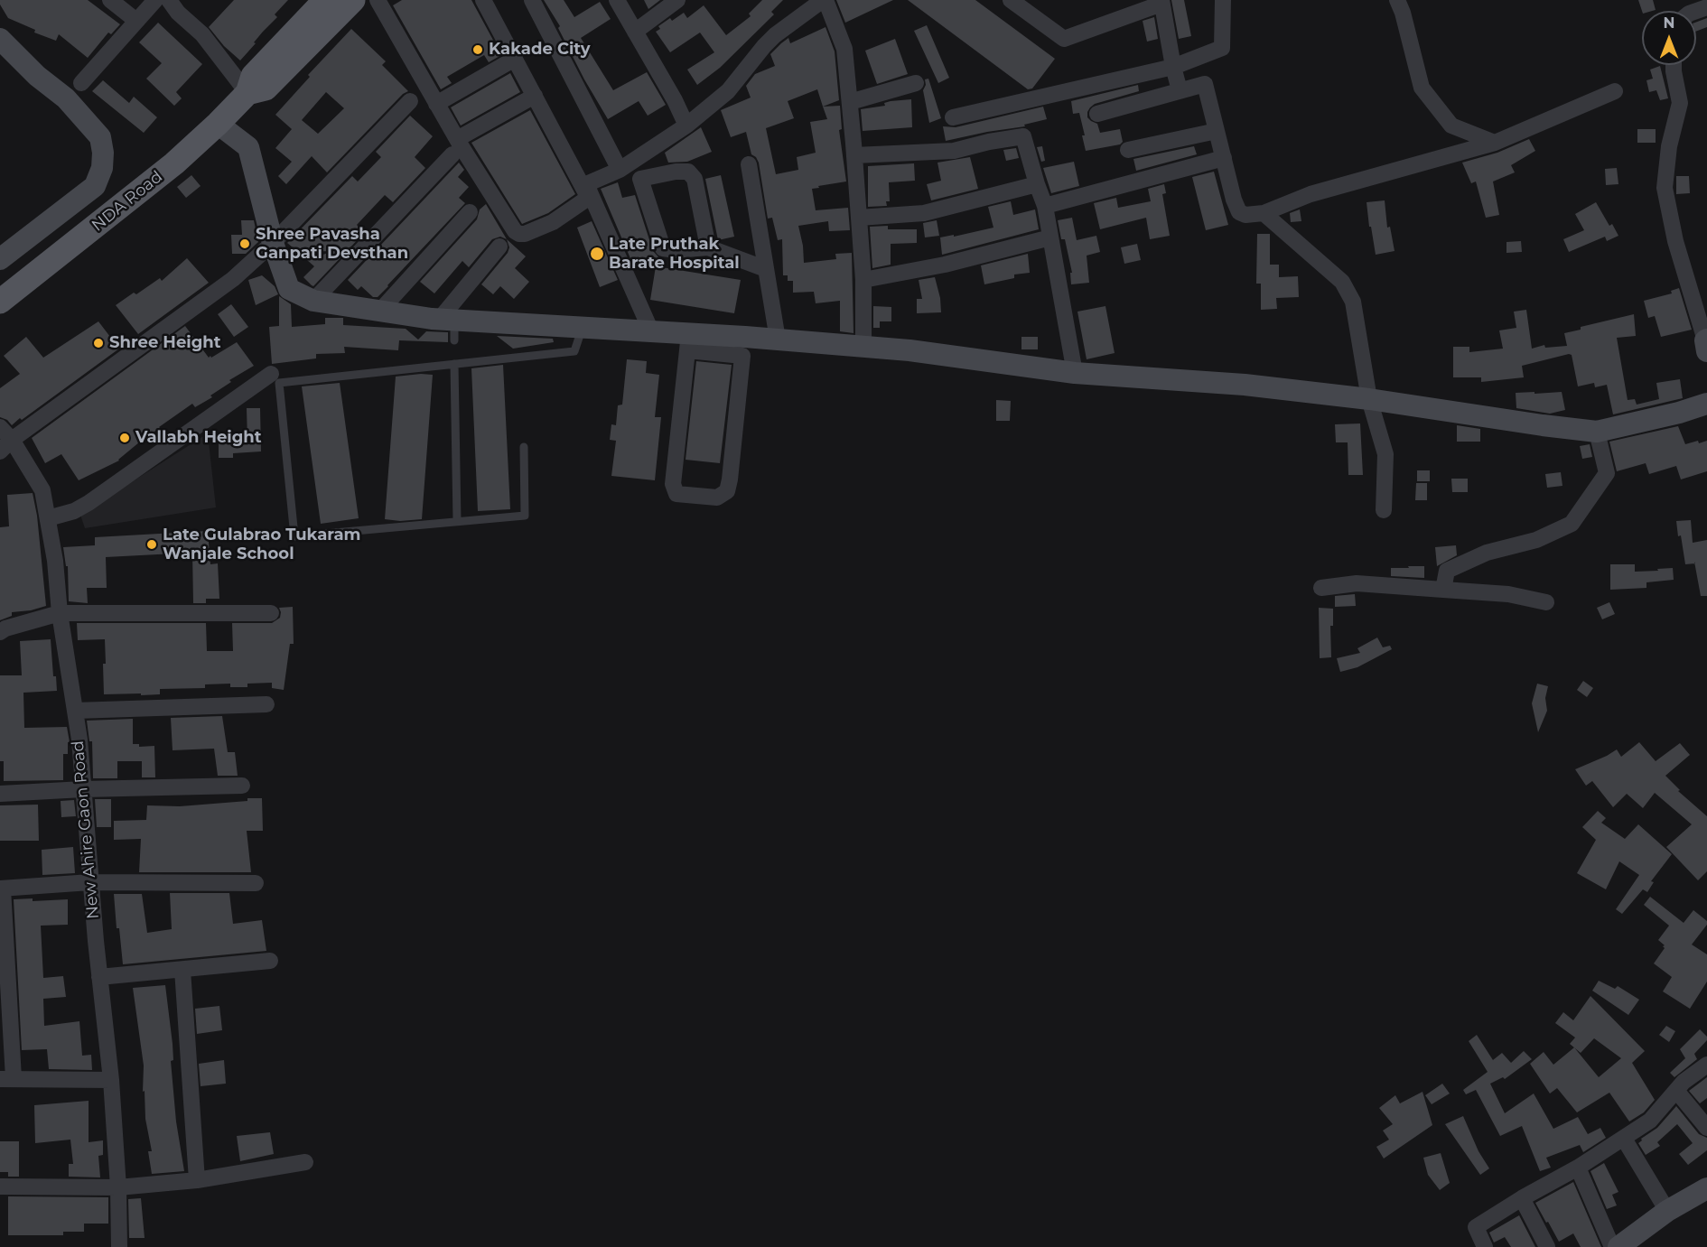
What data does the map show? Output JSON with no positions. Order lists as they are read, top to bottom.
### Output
{
  "streets": {
    "main road": ["NDA Road"],
    "street": ["New Ahire Gaon Road"]
  },
  "places": [
    "Kakade City",
    "Shree Pavasha Ganpati Devsthan",
    "Late Pruthak Barate Hospital",
    "Shree Height",
    "Vallabh Height",
    "Late Gulabrao Tukaram Wanjale School"
  ],
  "north": "top"
}
